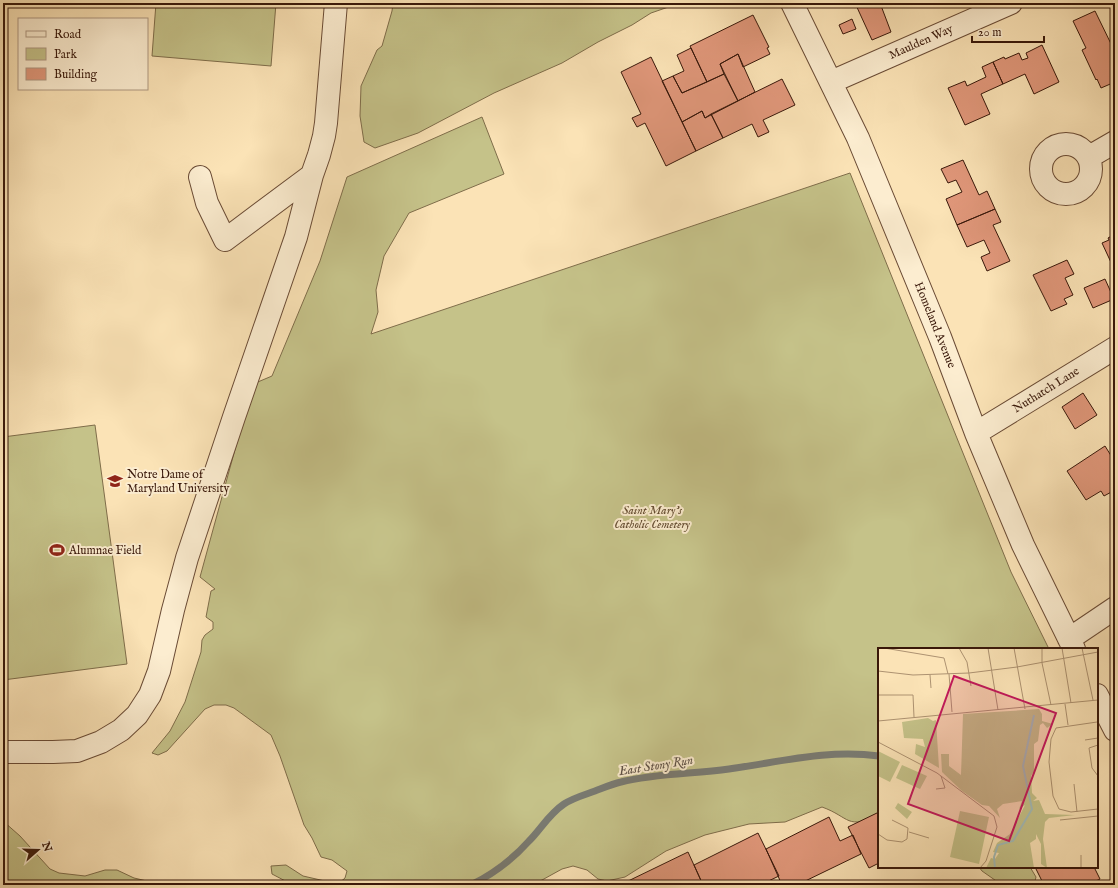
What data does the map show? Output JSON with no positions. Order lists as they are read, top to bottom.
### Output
{
  "streets": {
    "street": ["Maulden Way", "Homeland Avenue", "Nuthatch Lane"]
  },
  "crossings": [
    ["Maulden Way", "Homeland Avenue"],
    ["Homeland Avenue", "Nuthatch Lane"]
  ],
  "water": ["East Stony Run"],
  "parks": ["Saint Mary's Catholic Cemetery"],
  "places": {
    "school or university": ["Notre Dame of Maryland University"],
    "sports": ["Alumnae Field"]
  },
  "legend": ["Road", "Park", "Building"],
  "scale_bar": "20 m",
  "north": "right"
}
